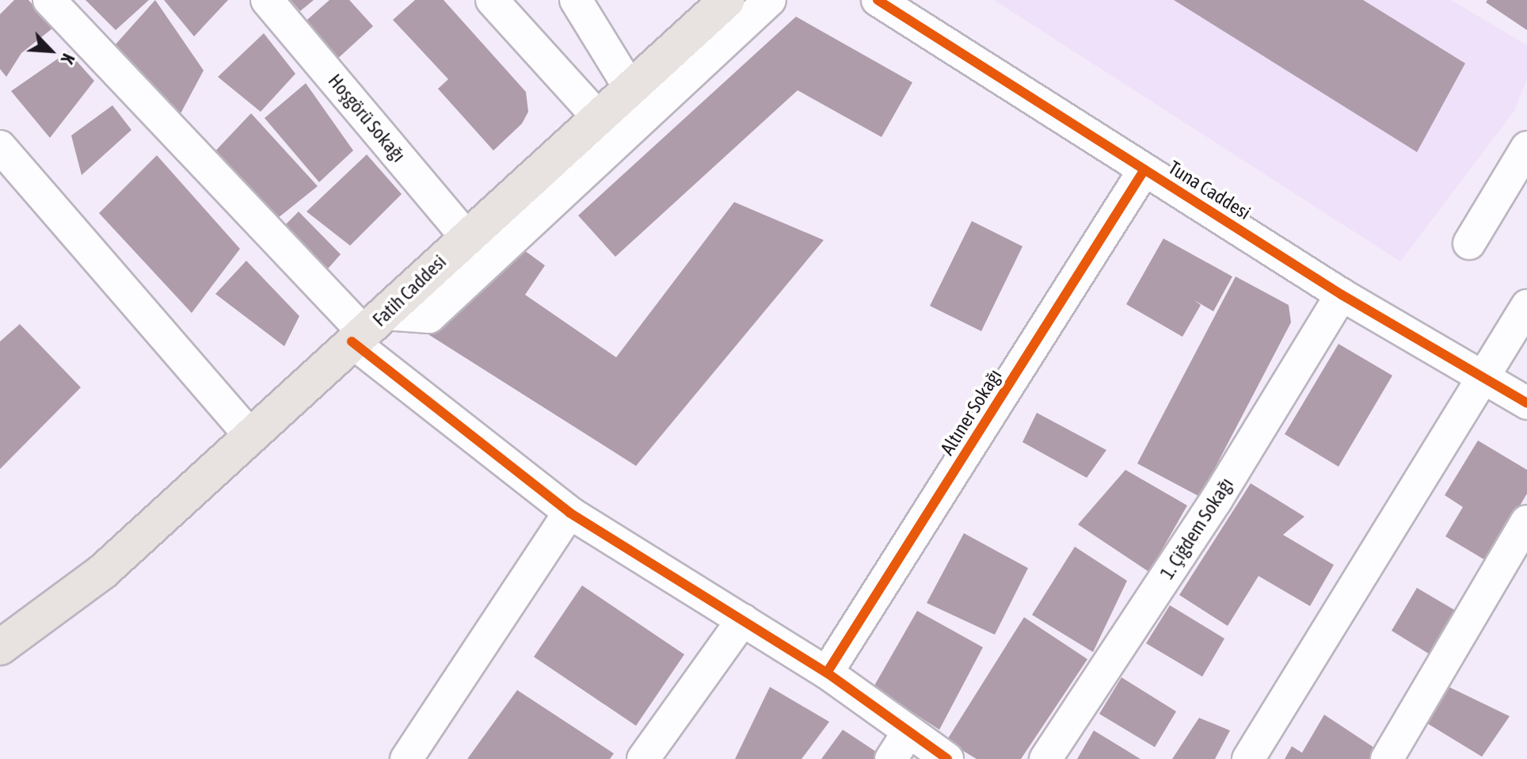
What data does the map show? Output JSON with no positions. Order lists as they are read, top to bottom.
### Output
{
  "streets": {
    "main road": ["Fatih Caddesi"],
    "street": [
      "Hoşgörü Sokağı",
      "Tuna Caddesi",
      "Altıner Sokağı",
      "1. Çiğdem Sokağı"
    ]
  },
  "crossings": [
    ["Hoşgörü Sokağı", "Fatih Caddesi"],
    ["Tuna Caddesi", "Altıner Sokağı"],
    ["Tuna Caddesi", "1. Çiğdem Sokağı"]
  ],
  "north": "bottom right"
}
